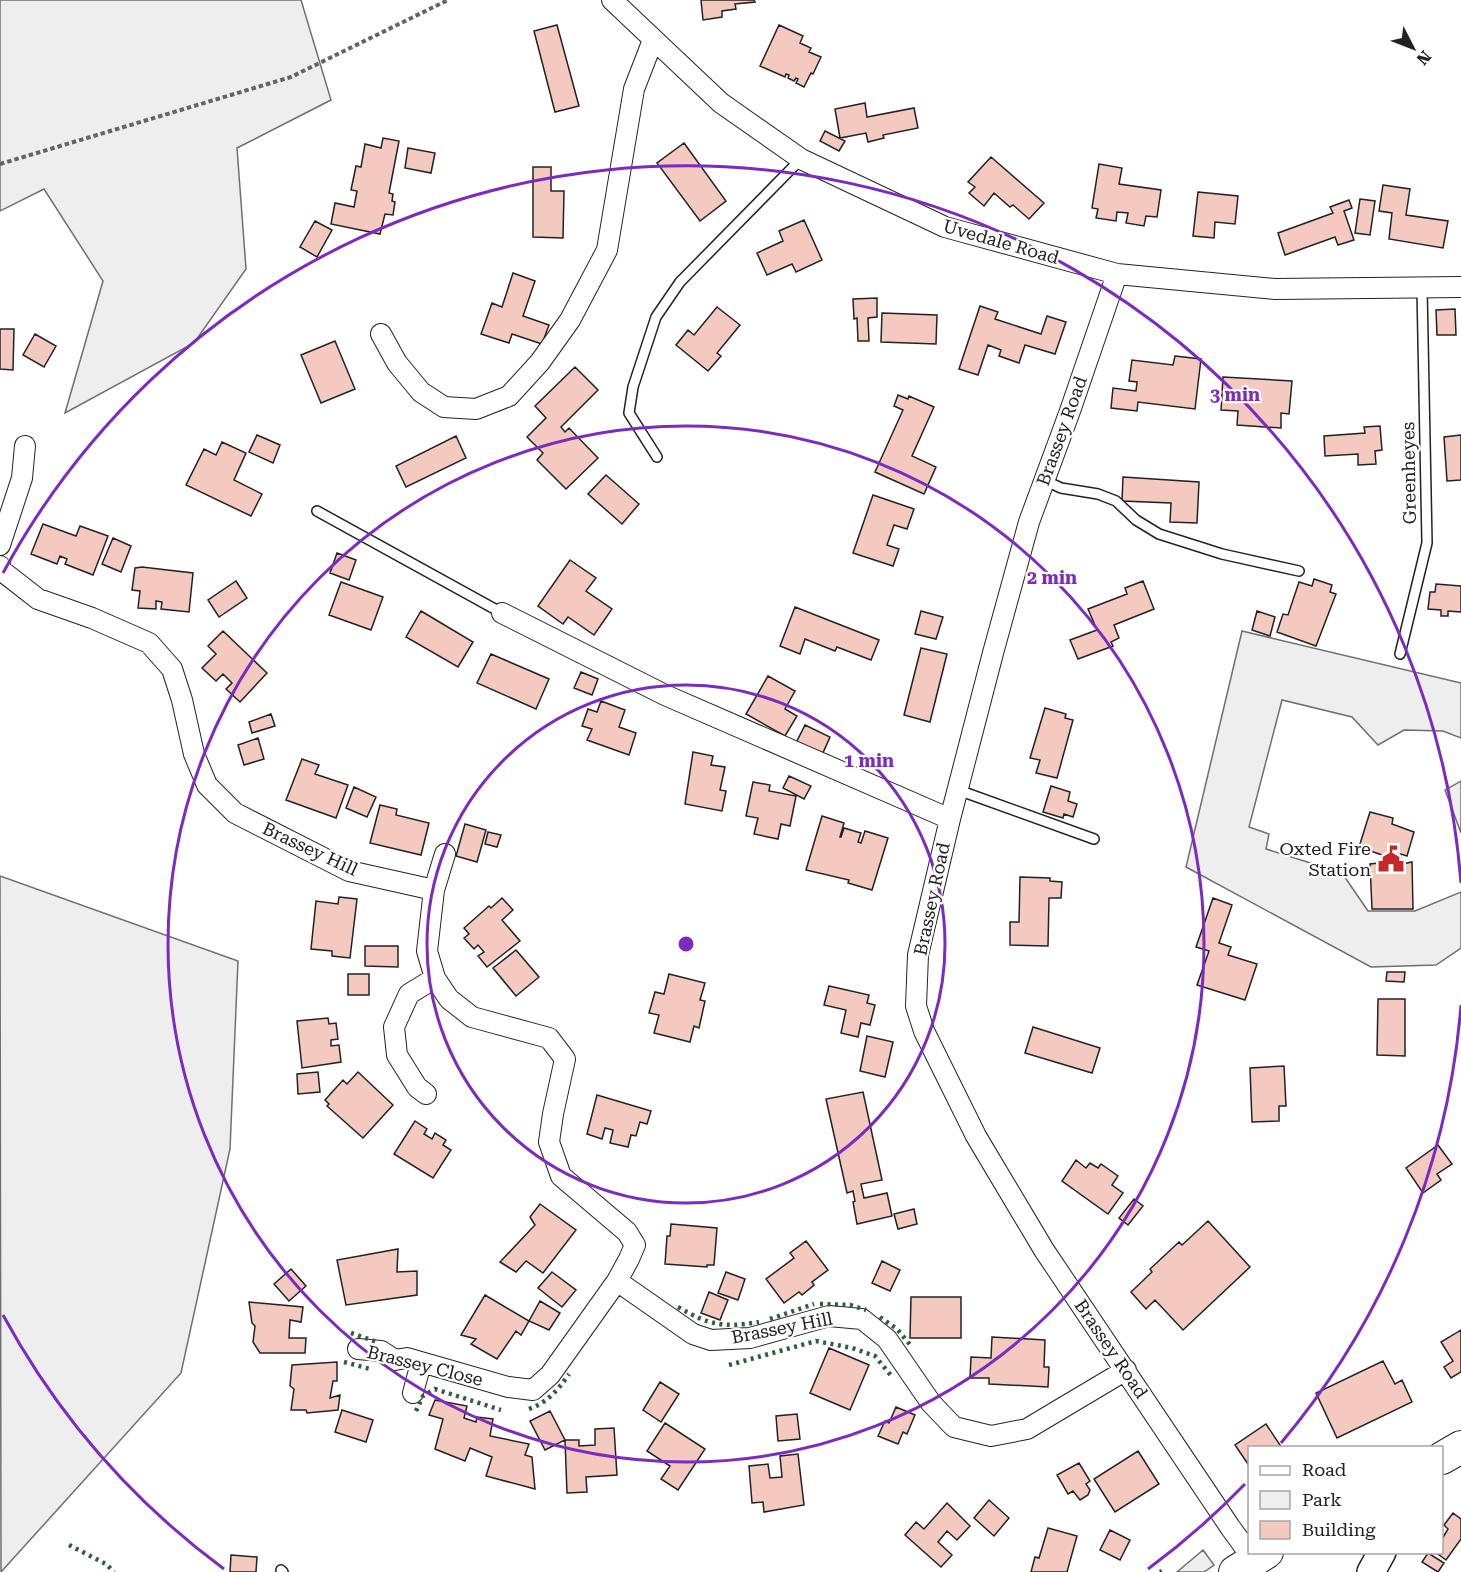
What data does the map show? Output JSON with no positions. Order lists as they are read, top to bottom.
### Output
{
  "streets": {
    "street": [
      "Uvedale Road",
      "Brassey Road",
      "Brassey Hill",
      "Brassey Close"
    ],
    "lane": ["Greenheyes"]
  },
  "crossings": [
    ["Uvedale Road", "Brassey Road"],
    ["Uvedale Road", "Greenheyes"],
    ["Brassey Road", "Brassey Hill"],
    ["Brassey Hill", "Brassey Close"]
  ],
  "places": {
    "public building": ["Oxted Fire Station"]
  },
  "legend": ["Road", "Park", "Building"],
  "north": "bottom right",
  "rings": ["3 min", "2 min", "1 min"]
}
